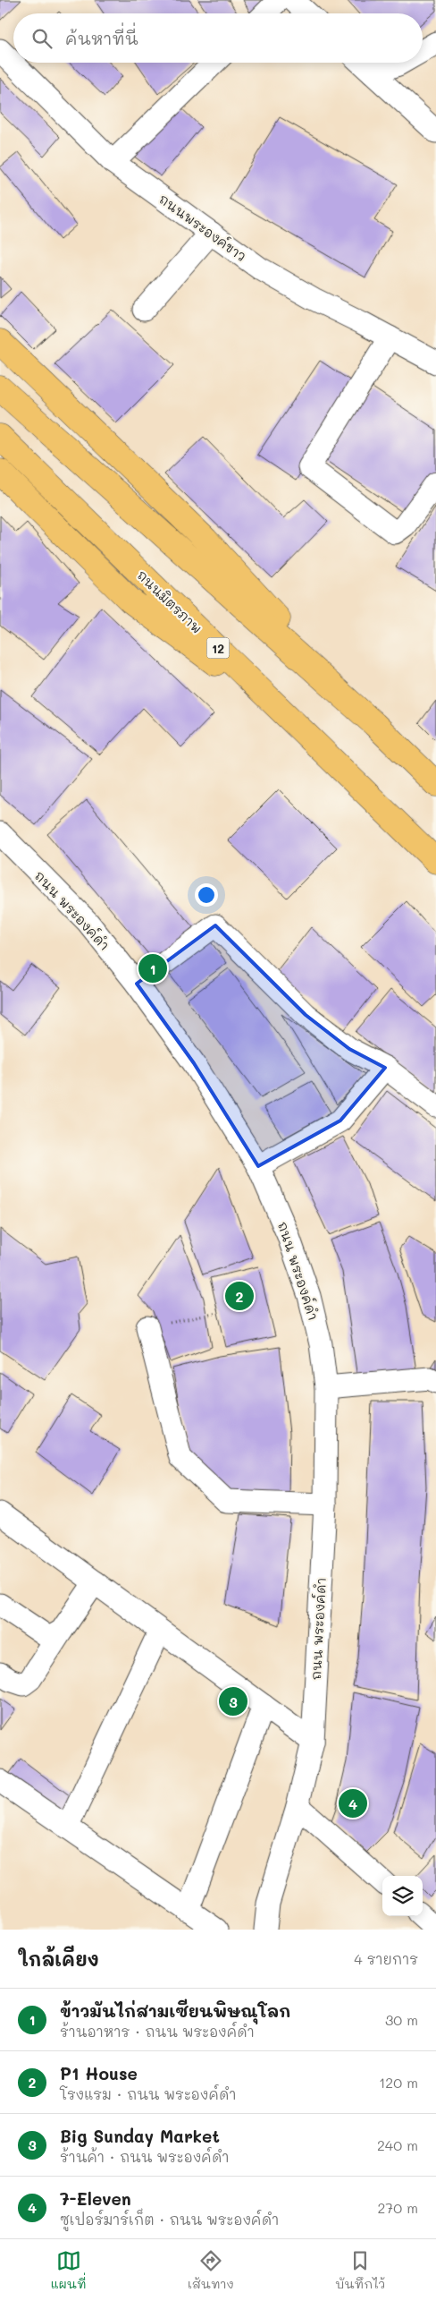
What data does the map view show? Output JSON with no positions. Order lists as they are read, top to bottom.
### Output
{
  "streets": {
    "main road": ["ถนนมิตรภาพ", "12"],
    "street": ["ถนนพระองค์ขาว", "ถนน พระองค์ดำ"]
  },
  "page": {
    "search": "ค้นหาที่นี่",
    "pins": [
      "1",
      "2",
      "3",
      "4"
    ],
    "heading": ["ใกล้เคียง", "4 รายการ"],
    "list": [
      {
        "mark": "1",
        "name": "ข้าวมันไก่สามเซียนพิษณุโลก",
        "note": "ร้านอาหาร · ถนน พระองค์ดำ",
        "value": "30 m"
      },
      {
        "mark": "2",
        "name": "P1 House",
        "note": "โรงแรม · ถนน พระองค์ดำ",
        "value": "120 m"
      },
      {
        "mark": "3",
        "name": "Big Sunday Market",
        "note": "ร้านค้า · ถนน พระองค์ดำ",
        "value": "240 m"
      },
      {
        "mark": "4",
        "name": "7-Eleven",
        "note": "ซูเปอร์มาร์เก็ต · ถนน พระองค์ดำ",
        "value": "270 m"
      }
    ],
    "nav": ["แผนที่", "เส้นทาง", "บันทึกไว้"]
  }
}
